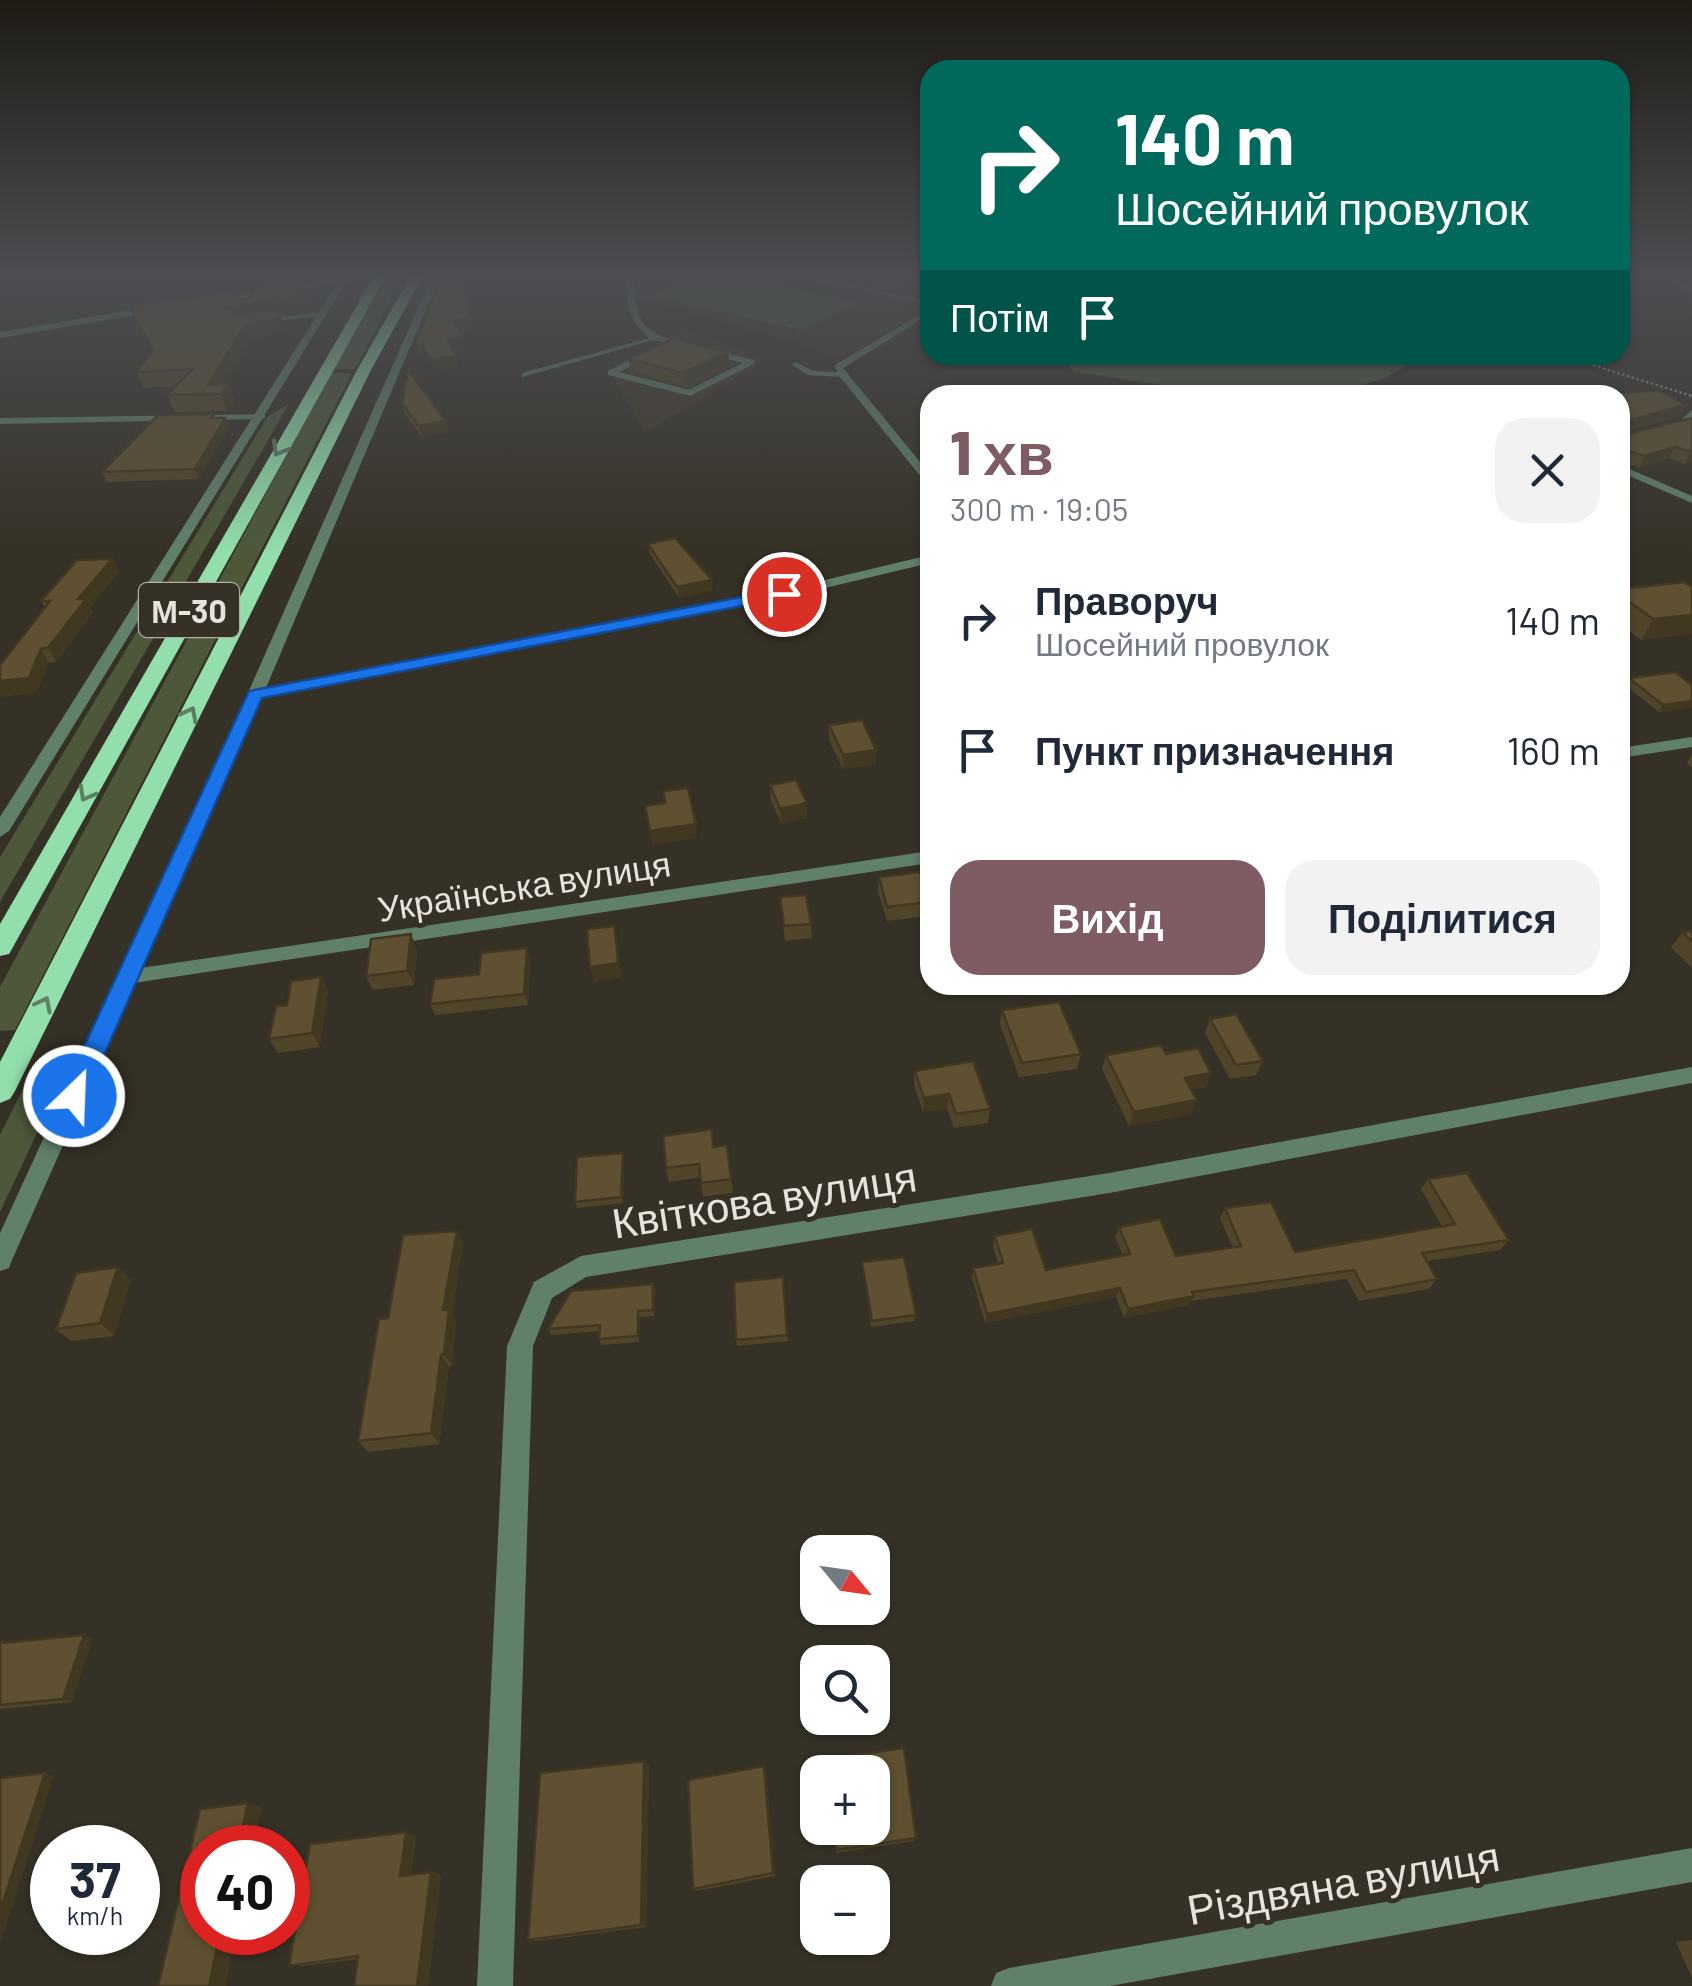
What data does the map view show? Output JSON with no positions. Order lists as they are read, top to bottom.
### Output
{
  "streets": {
    "highway": ["М-30"],
    "street": ["Українська вулиця", "Квіткова вулиця", "Різдвяна вулиця"]
  },
  "north": "bottom right",
  "page": {
    "turn": ["140 m", "Шосейний провулок"],
    "then": "Потім",
    "heading": ["1 хв", "300 m · 19:05"],
    "list": [
      {
        "name": "Праворуч",
        "note": "Шосейний провулок",
        "value": "140 m"
      },
      {
        "name": "Пункт призначення",
        "value": "160 m"
      }
    ],
    "buttons": ["Вихід", "Поділитися"],
    "map_buttons": ["+", "−"],
    "speed": "37 km/h",
    "limit": "40"
  }
}
